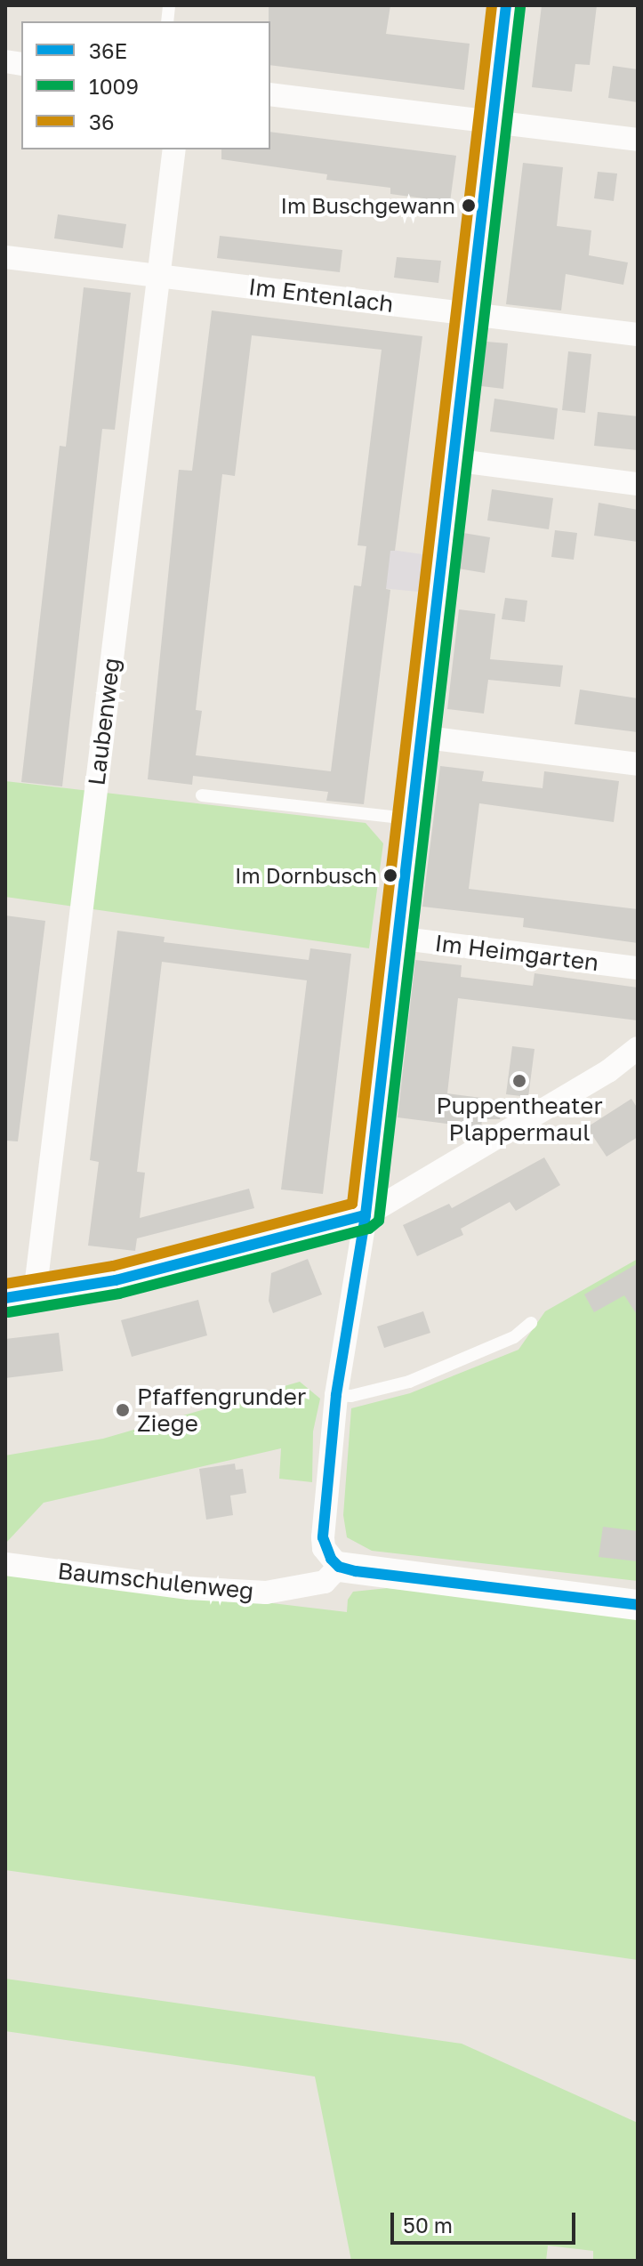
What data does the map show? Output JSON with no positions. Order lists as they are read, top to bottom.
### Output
{
  "streets": {
    "street": [
      "Im Entenlach",
      "Laubenweg",
      "Im Heimgarten",
      "Baumschulenweg"
    ]
  },
  "crossings": [
    ["Im Entenlach", "Laubenweg"]
  ],
  "places": [
    "Im Buschgewann",
    "Im Dornbusch",
    "Puppentheater Plappermaul",
    "Pfaffengrunder Ziege"
  ],
  "lines": ["transit line 36E", "transit line 36", "transit line 1009"],
  "legend": ["36E", "1009", "36"],
  "scale_bar": "50 m"
}
